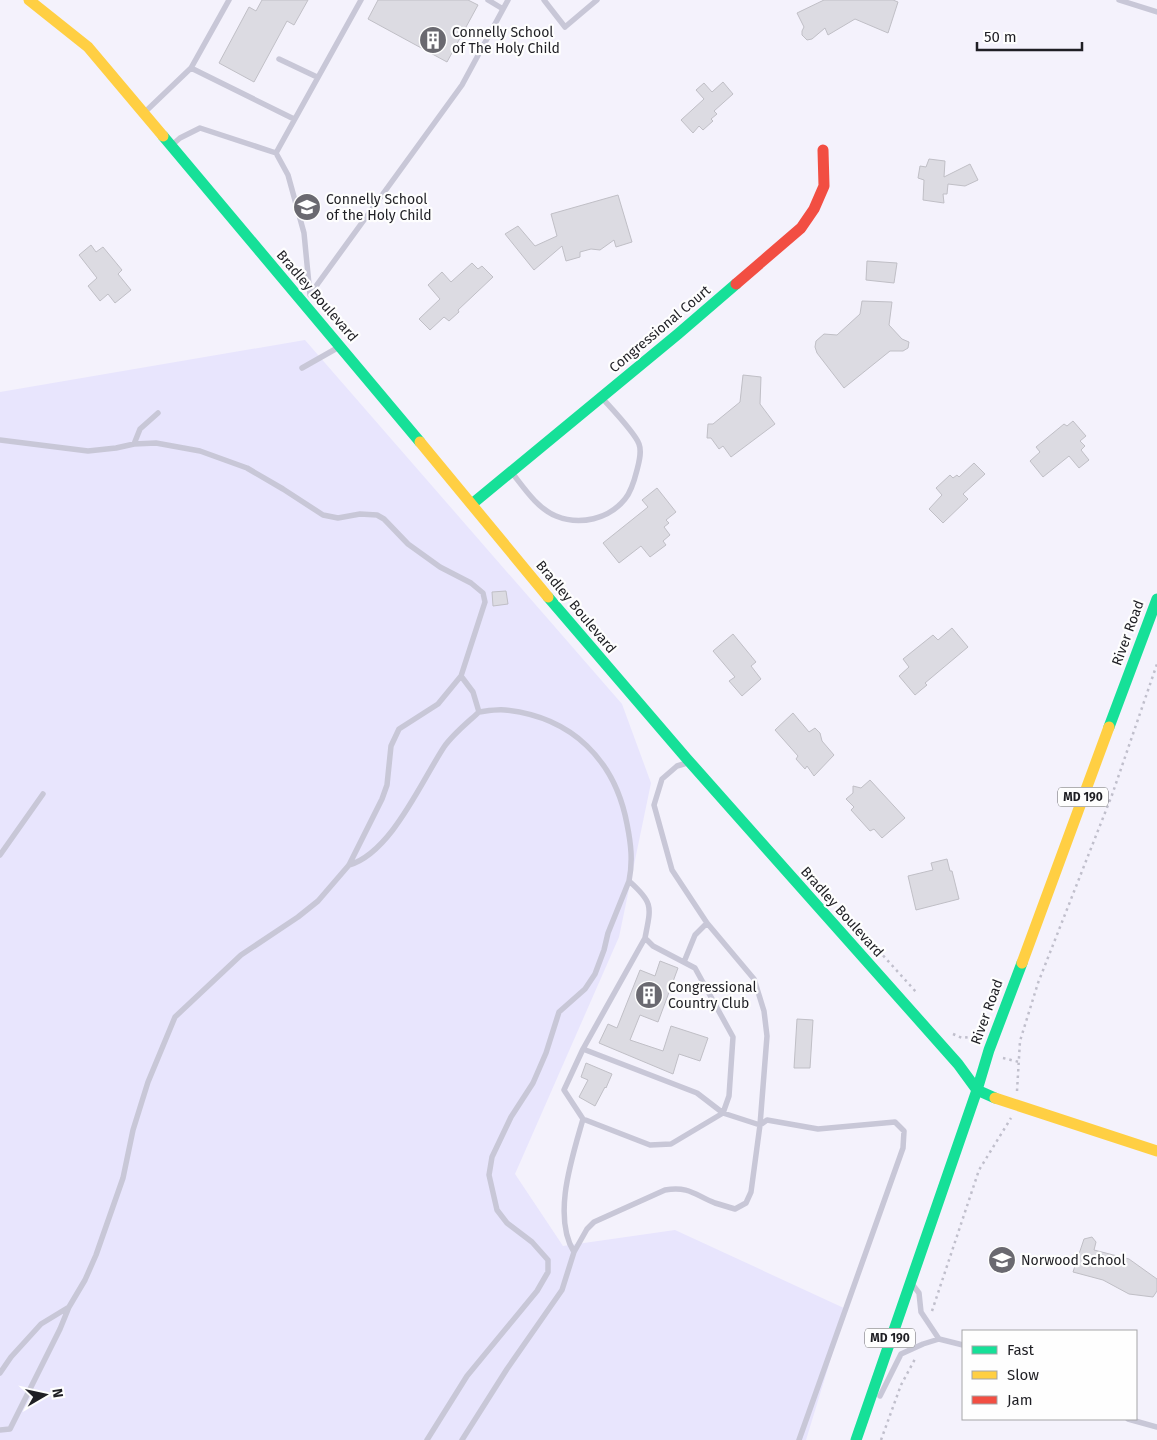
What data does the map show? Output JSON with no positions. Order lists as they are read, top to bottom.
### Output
{
  "streets": {
    "main road": [
      "Bradley Boulevard",
      "Congressional Court",
      "River Road",
      "MD 190"
    ]
  },
  "crossings": [
    ["Bradley Boulevard", "Congressional Court"],
    ["Bradley Boulevard", "River Road"]
  ],
  "places": {
    "building": ["Connelly School of The Holy Child", "Congressional Country Club"],
    "school or university": ["Connelly School of the Holy Child", "Norwood School"]
  },
  "legend": ["Fast", "Slow", "Jam"],
  "scale_bar": "50 m",
  "north": "right"
}
